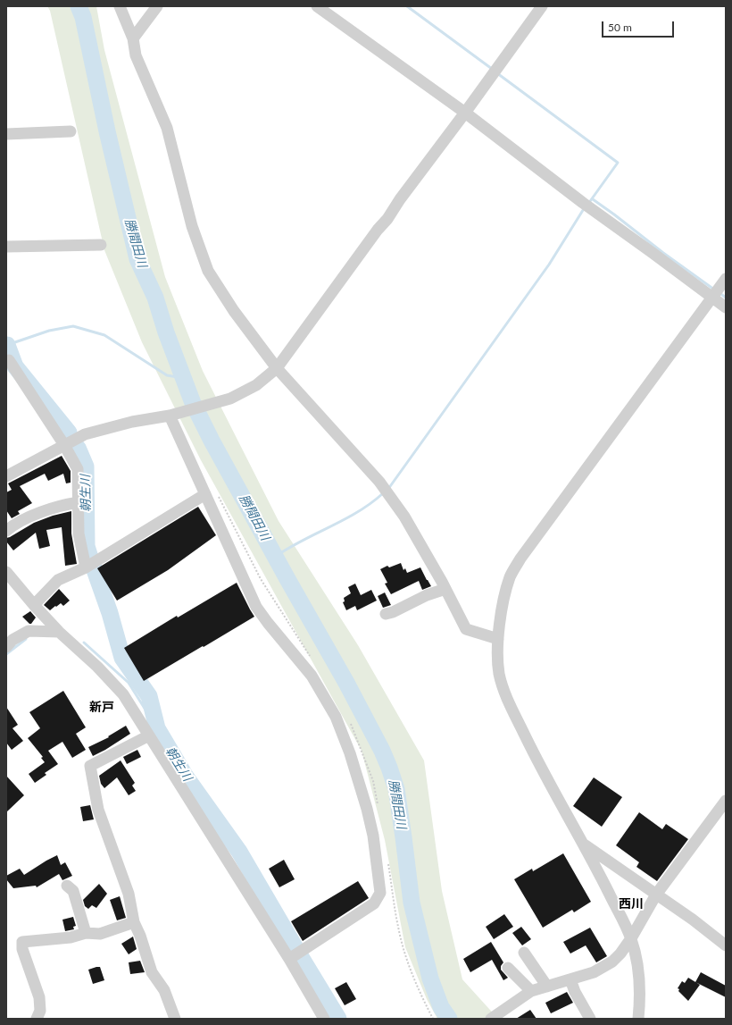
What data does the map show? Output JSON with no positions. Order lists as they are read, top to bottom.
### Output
{
  "districts": ["新戸", "西川"],
  "water": ["勝間田川", "朝生川"],
  "scale_bar": "50 m"
}
